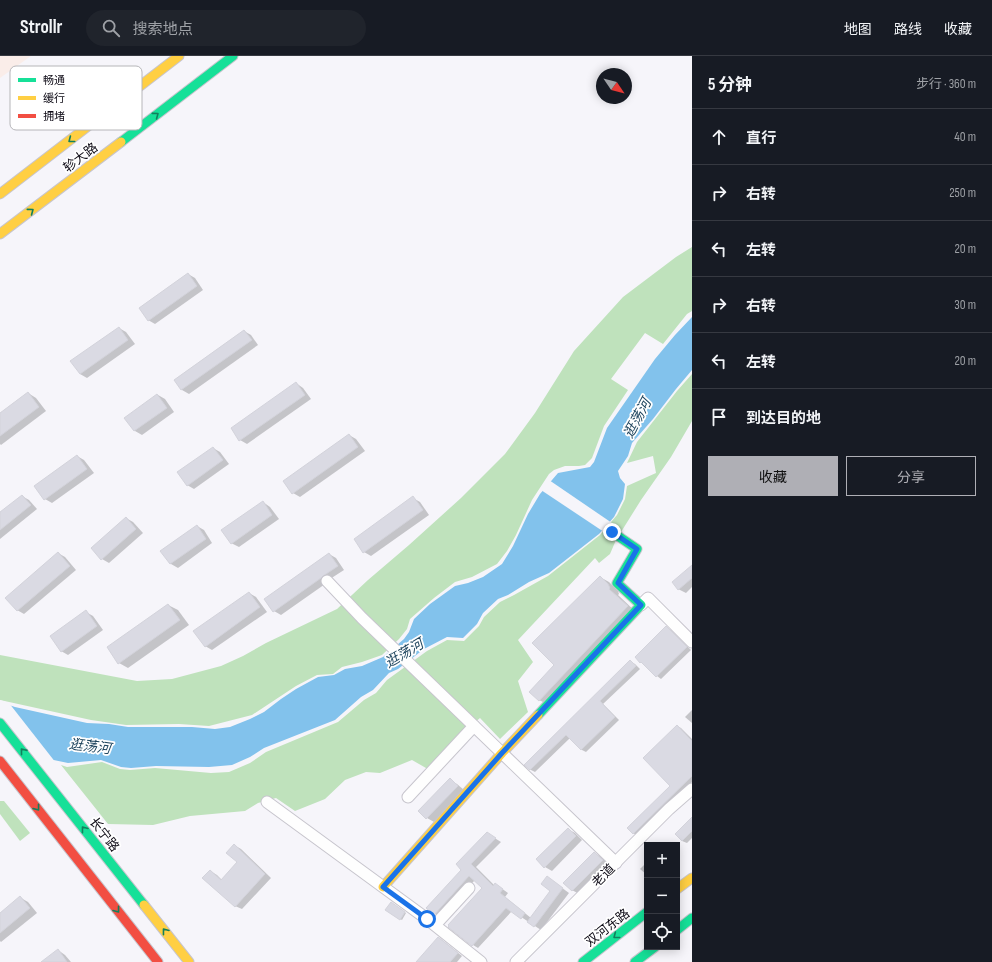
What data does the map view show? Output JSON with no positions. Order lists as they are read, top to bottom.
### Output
{
  "streets": {
    "main road": ["轸大路", "长宁路", "双河东路"],
    "street": ["老道"]
  },
  "one_way": ["双河东路"],
  "water": ["逛荡河"],
  "legend": ["畅通", "缓行", "拥堵"],
  "north": "bottom right",
  "page": {
    "header": "Strollr",
    "search": "搜索地点",
    "nav": ["地图", "路线", "收藏"],
    "heading": ["5 分钟", "步行 · 360 m"],
    "list": [
      ["直行", "40 m"],
      ["右转", "250 m"],
      ["左转", "20 m"],
      ["右转", "30 m"],
      ["左转", "20 m"],
      "到达目的地"
    ],
    "buttons": ["收藏", "分享"],
    "map_buttons": ["+", "−"]
  }
}
